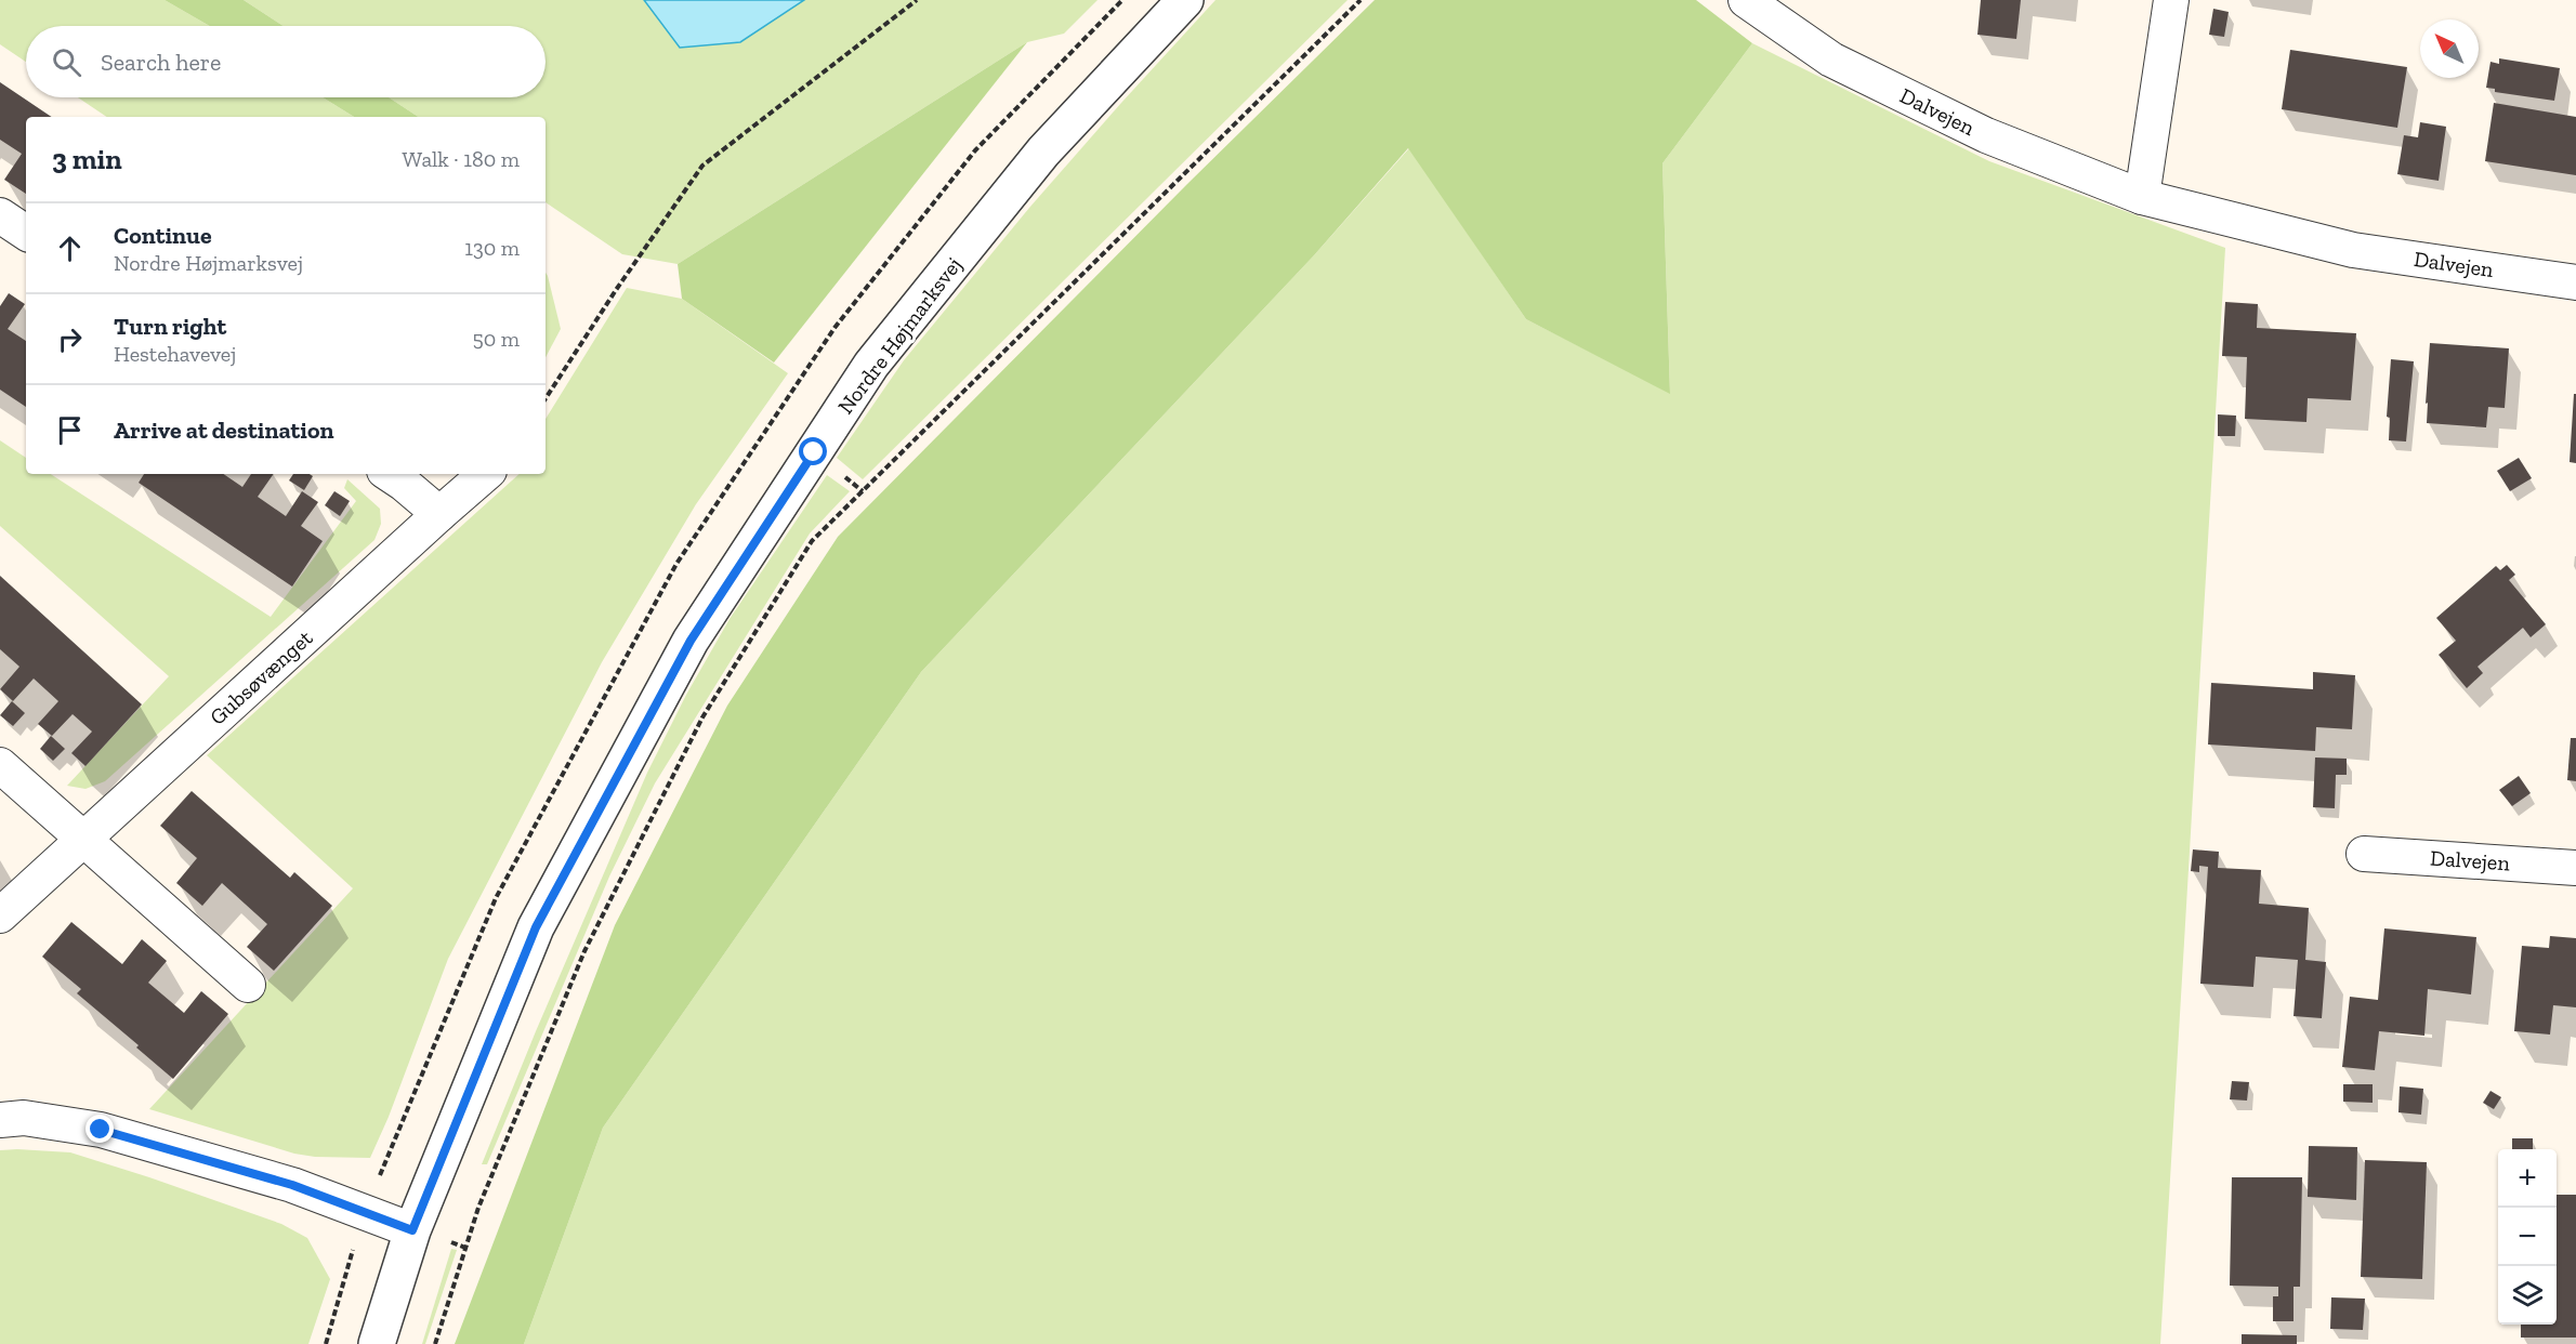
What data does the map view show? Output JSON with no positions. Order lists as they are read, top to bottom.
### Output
{
  "streets": {
    "street": ["Dalvejen", "Nordre Højmarksvej", "Gubsøvænget"]
  },
  "north": "top left",
  "page": {
    "search": "Search here",
    "heading": ["3 min", "Walk · 180 m"],
    "list": [
      ["Continue", "Nordre Højmarksvej", "130 m"],
      ["Turn right", "Hestehavevej", "50 m"],
      "Arrive at destination"
    ],
    "map_buttons": ["+", "−"]
  }
}
